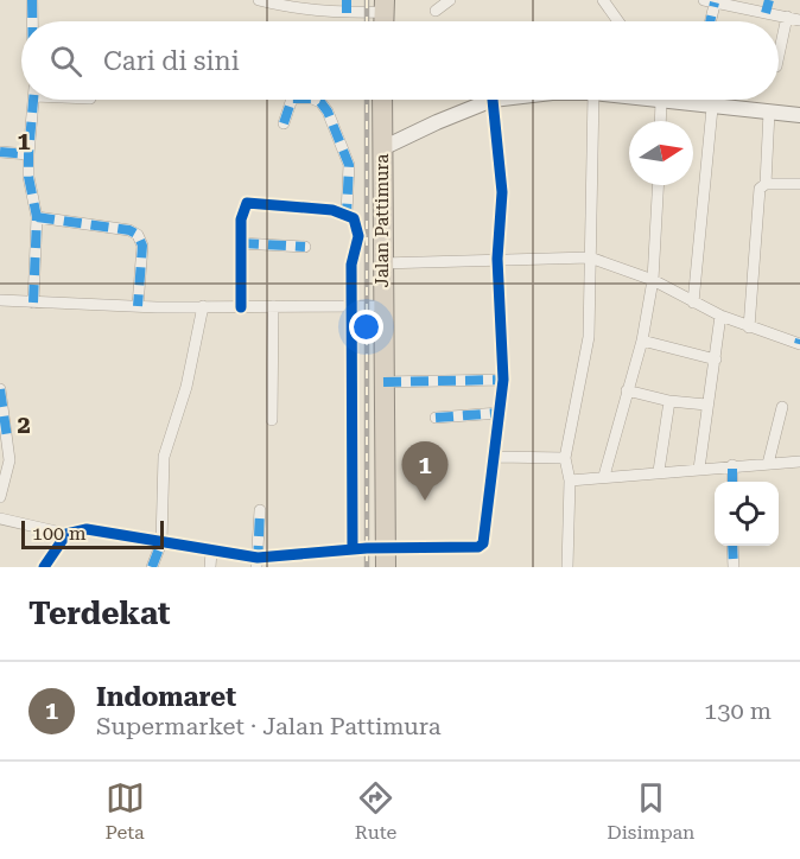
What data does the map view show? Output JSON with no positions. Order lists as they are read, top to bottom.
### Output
{
  "streets": {
    "highway": ["Jalan Pattimura"]
  },
  "scale_bar": "100 m",
  "north": "right",
  "page": {
    "search": "Cari di sini",
    "pins": "1",
    "scale": "100 m",
    "heading": "Terdekat",
    "list": [
      {
        "mark": "1",
        "name": "Indomaret",
        "note": "Supermarket · Jalan Pattimura",
        "value": "130 m"
      }
    ],
    "nav": ["Peta", "Rute", "Disimpan"]
  },
  "grid": {
    "rows": ["1", "2"]
  }
}
